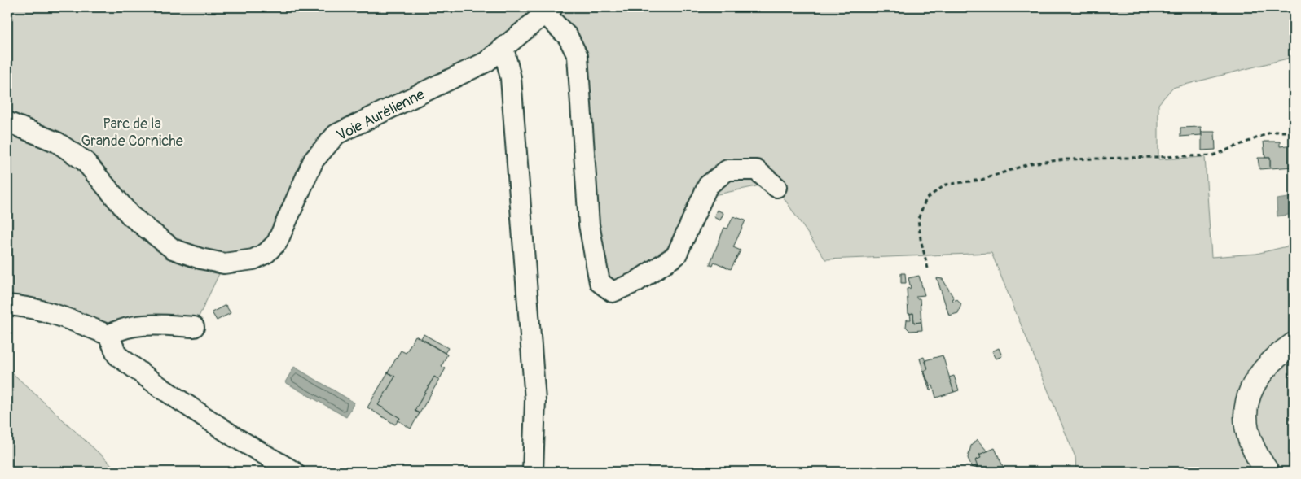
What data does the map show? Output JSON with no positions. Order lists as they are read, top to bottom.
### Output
{
  "streets": {
    "street": ["Voie Aurélienne"]
  },
  "parks": ["Parc de la Grande Corniche"]
}
